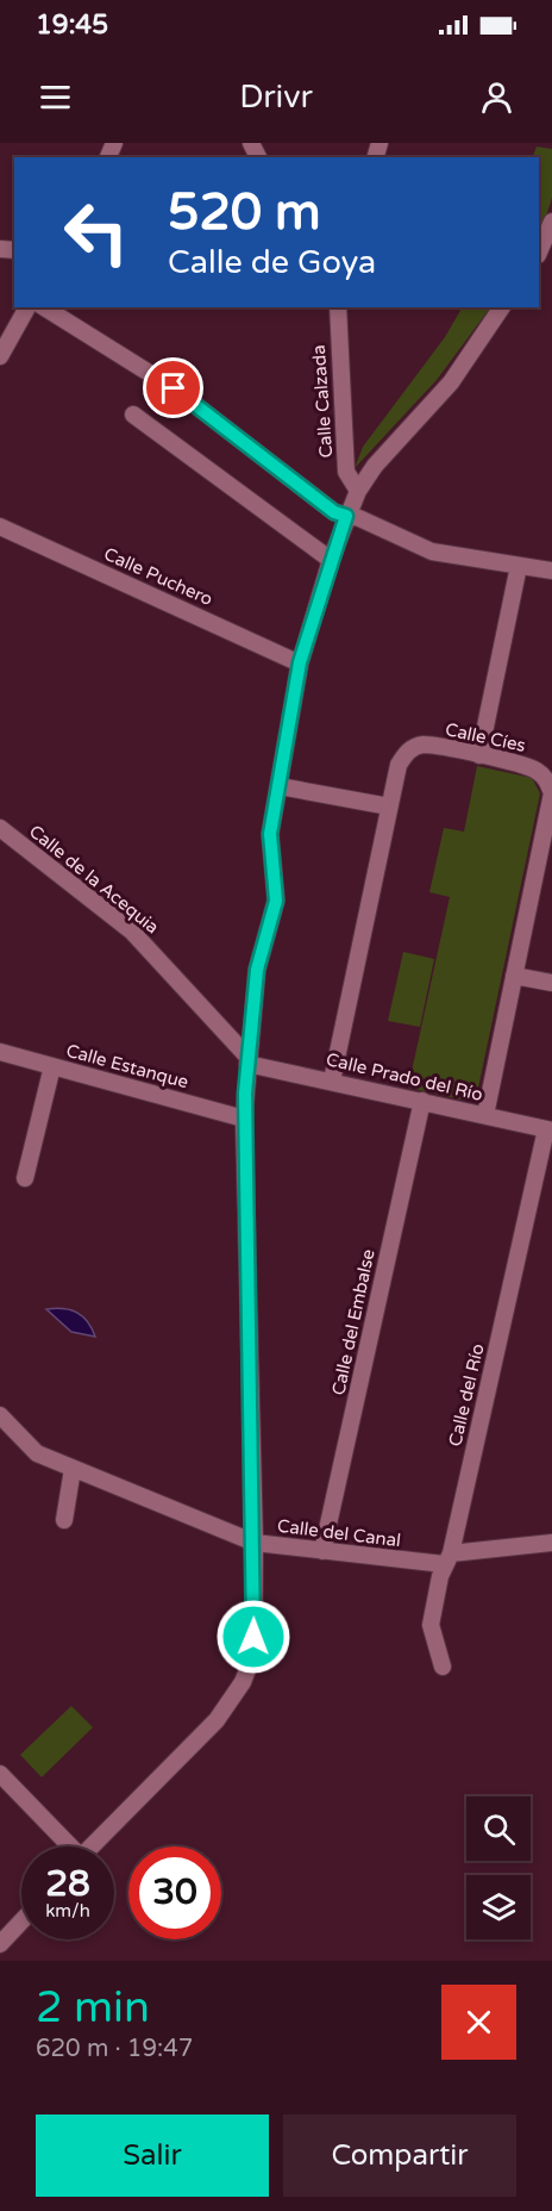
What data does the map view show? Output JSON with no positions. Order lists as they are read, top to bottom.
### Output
{
  "streets": {
    "street": [
      "Calle Calzada",
      "Calle Puchero",
      "Calle Cíes",
      "Calle de la Acequia",
      "Calle Estanque",
      "Calle Prado del Río",
      "Calle del Embalse",
      "Calle del Río",
      "Calle del Canal"
    ]
  },
  "crossings": [
    ["Calle Cíes", "Calle Prado del Río"],
    ["Calle de la Acequia", "Calle Prado del Río"],
    ["Calle Prado del Río", "Calle del Embalse"],
    ["Calle Prado del Río", "Calle del Río"],
    ["Calle del Embalse", "Calle del Canal"],
    ["Calle del Río", "Calle del Canal"]
  ],
  "page": {
    "status": "19:45",
    "header": "Drivr",
    "turn": ["520 m", "Calle de Goya"],
    "speed": "28 km/h",
    "limit": "30",
    "heading": ["2 min", "620 m · 19:47"],
    "buttons": ["Salir", "Compartir"]
  }
}
